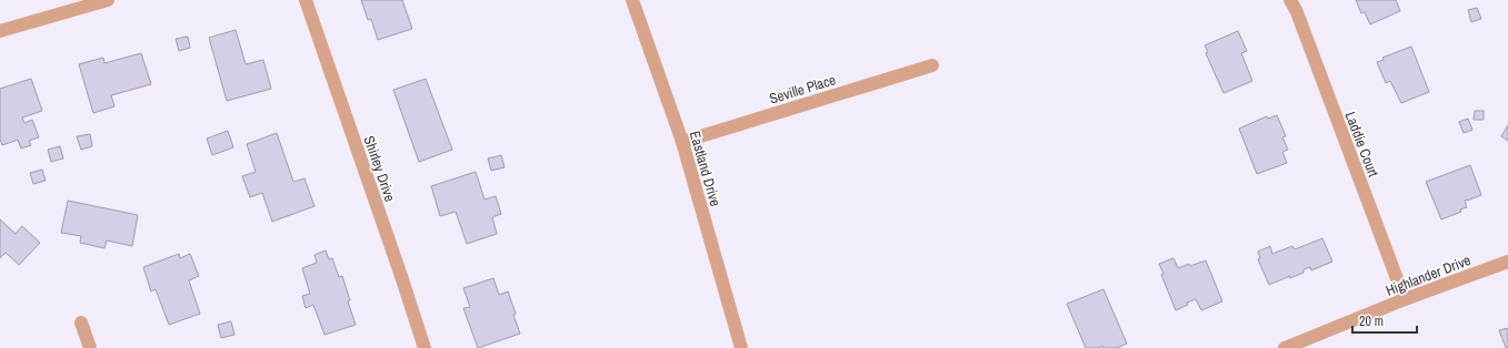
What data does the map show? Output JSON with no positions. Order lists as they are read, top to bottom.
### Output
{
  "streets": {
    "street": [
      "Seville Place",
      "Laddie Court",
      "Shirley Drive",
      "Eastland Drive",
      "Highlander Drive"
    ]
  },
  "crossings": [
    ["Seville Place", "Eastland Drive"],
    ["Laddie Court", "Highlander Drive"]
  ],
  "scale_bar": "20 m"
}
